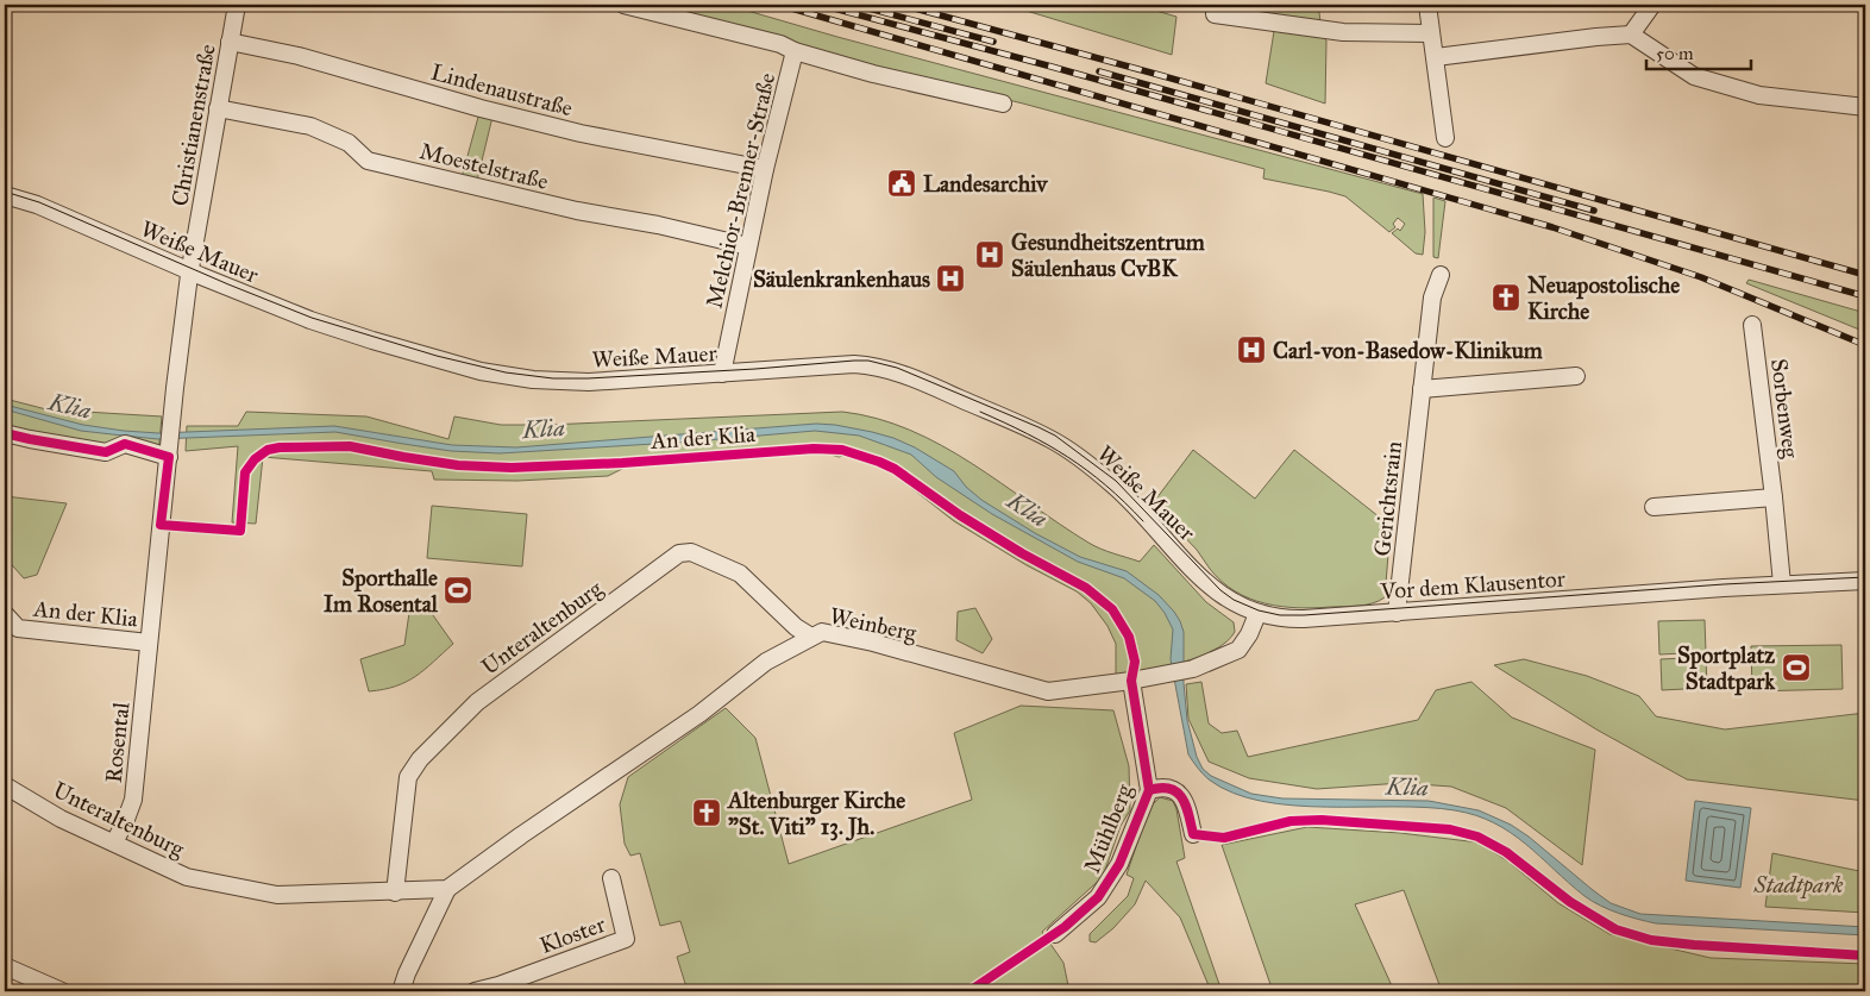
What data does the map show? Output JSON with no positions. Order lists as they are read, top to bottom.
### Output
{
  "streets": {
    "street": [
      "Lindenaustraße",
      "Christianenstraße",
      "Moestelstraße",
      "Melchior-Brenner-Straße",
      "Weiße Mauer",
      "Sorbenweg",
      "An der Klia",
      "Gerichtsrain",
      "Vor dem Klausentor",
      "Weinberg",
      "Unteraltenburg",
      "Rosental",
      "Mühlberg",
      "Kloster"
    ]
  },
  "crossings": [
    ["Lindenaustraße", "Christianenstraße"],
    ["Lindenaustraße", "Melchior-Brenner-Straße"],
    ["Christianenstraße", "Moestelstraße"],
    ["Christianenstraße", "Weiße Mauer"],
    ["Christianenstraße", "An der Klia"],
    ["Christianenstraße", "Rosental"],
    ["Moestelstraße", "Melchior-Brenner-Straße"],
    ["Melchior-Brenner-Straße", "Weiße Mauer"],
    ["Weiße Mauer", "Vor dem Klausentor"],
    ["Weiße Mauer", "Weinberg"],
    ["Sorbenweg", "Vor dem Klausentor"],
    ["An der Klia", "Rosental"],
    ["Gerichtsrain", "Vor dem Klausentor"],
    ["Vor dem Klausentor", "Weinberg"],
    ["Weinberg", "Unteraltenburg"],
    ["Weinberg", "Mühlberg"],
    ["Unteraltenburg", "Rosental"]
  ],
  "water": ["Klia"],
  "parks": ["Stadtpark"],
  "places": {
    "public building": ["Landesarchiv"],
    "hospital": ["Gesundheitszentrum Säulenhaus CvBK", "Säulenkrankenhaus", "Carl-von-Basedow-Klinikum"],
    "church": ["Neuapostolische Kirche", "Altenburger Kirche \"St. Viti\" 13. Jh."],
    "sports": ["Sporthalle Im Rosental", "Sportplatz Stadtpark"]
  },
  "scale_bar": "50 m"
}
